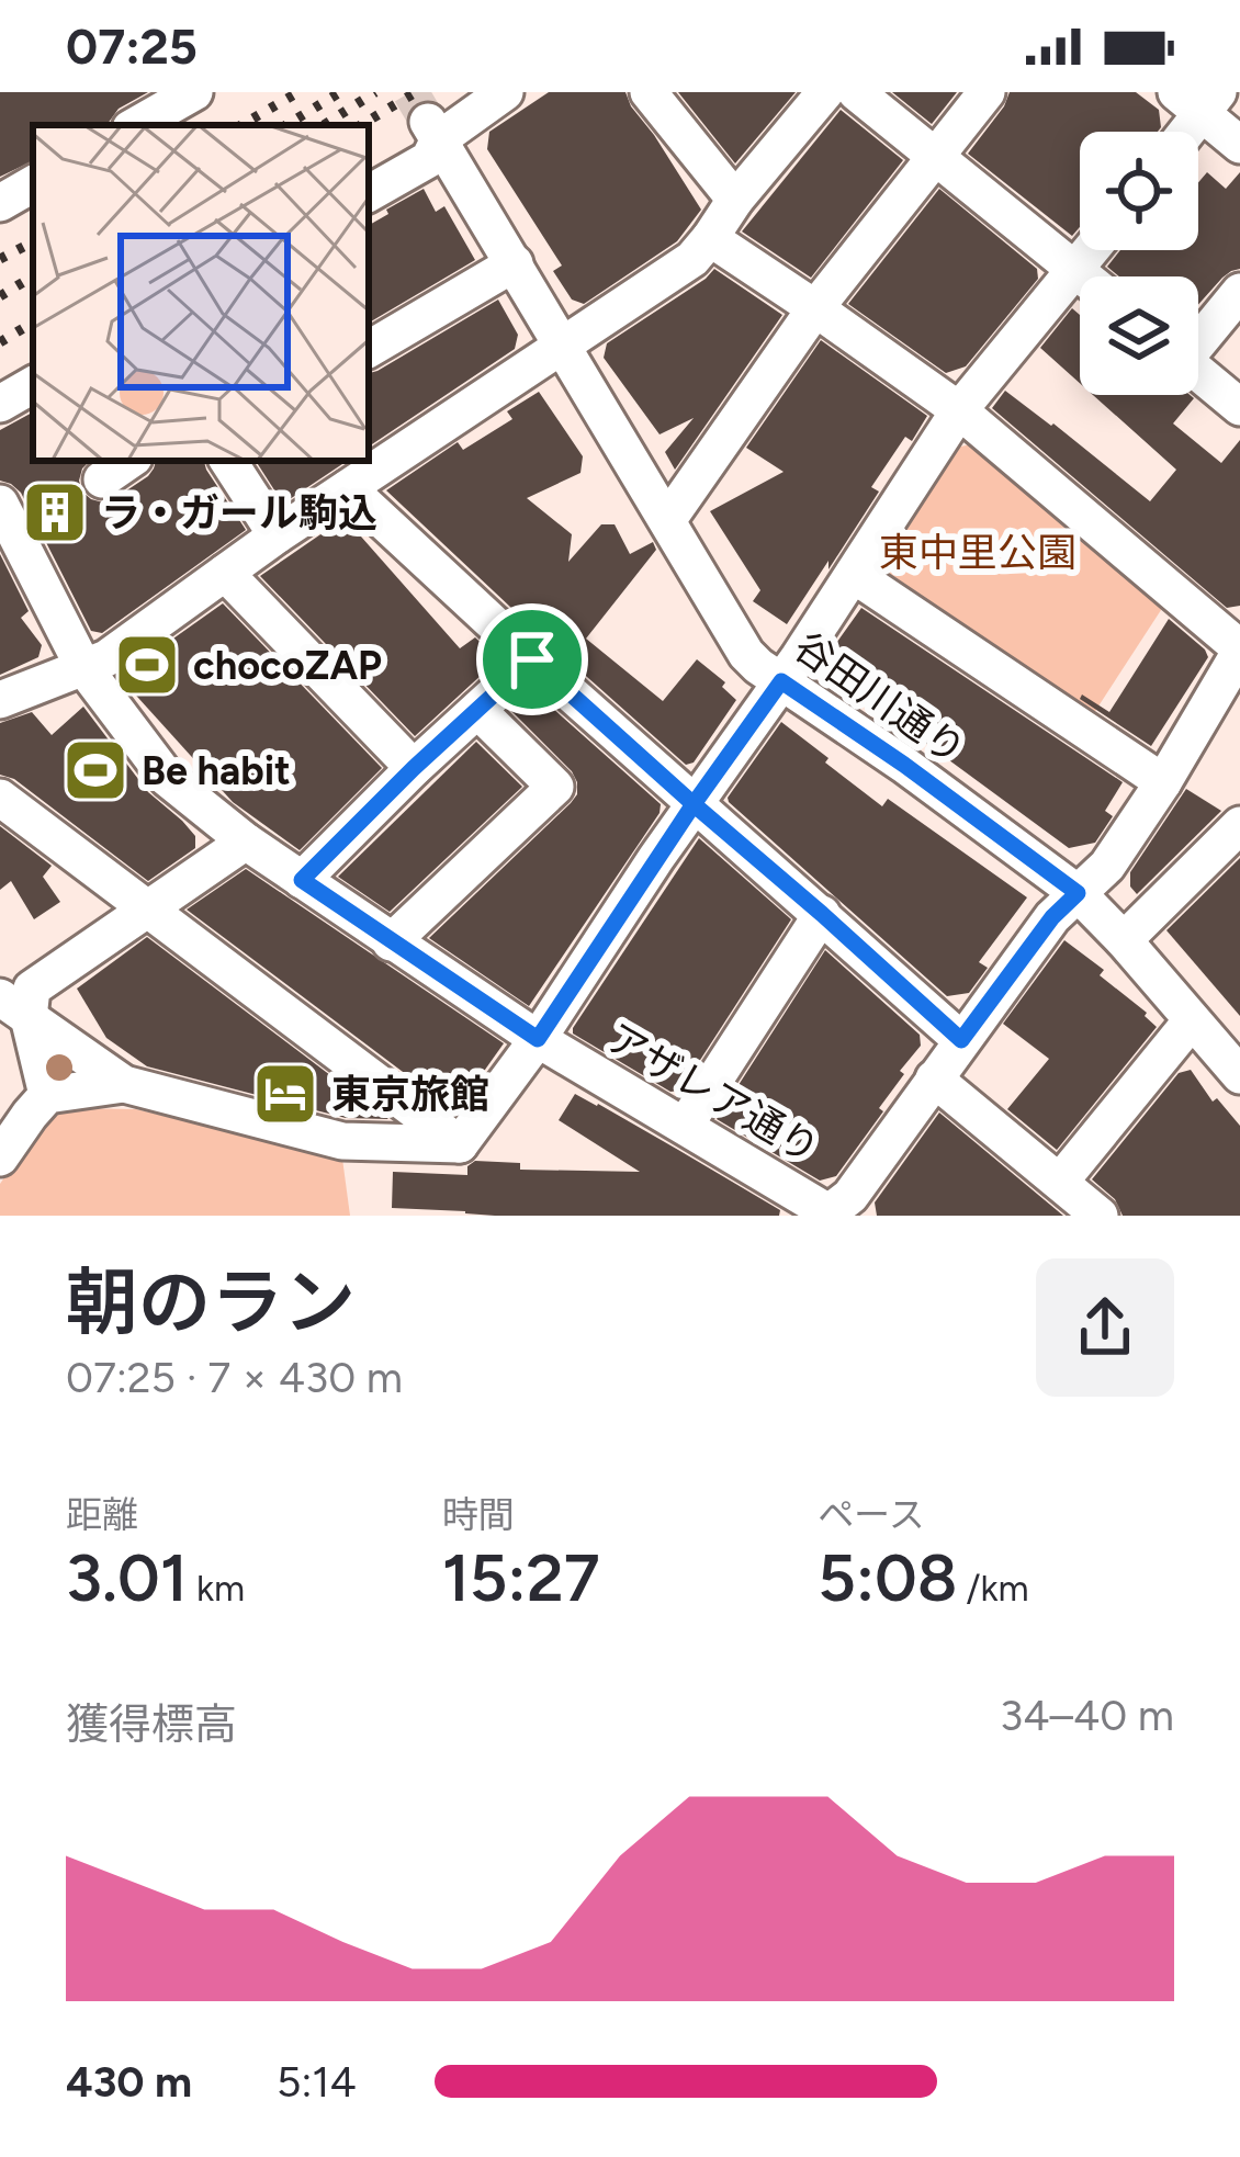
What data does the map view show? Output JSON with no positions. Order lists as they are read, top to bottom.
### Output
{
  "streets": {
    "street": ["谷田川通り", "アザレア通り"]
  },
  "parks": ["東中里公園"],
  "places": {
    "building": ["ラ・ガール駒込"],
    "sports": ["chocoZAP", "Be habit"],
    "hotel": ["東京旅館"]
  },
  "page": {
    "status": "07:25",
    "heading": ["朝のラン", "07:25 · 7 × 430 m"],
    "stats": [
      ["距離", "3.01 km"],
      ["時間", "15:27"],
      ["ペース", "5:08 /km"]
    ],
    "chart": ["獲得標高", "34–40 m"],
    "list": [
      {
        "name": "430 m",
        "note": "5:14"
      }
    ]
  }
}
